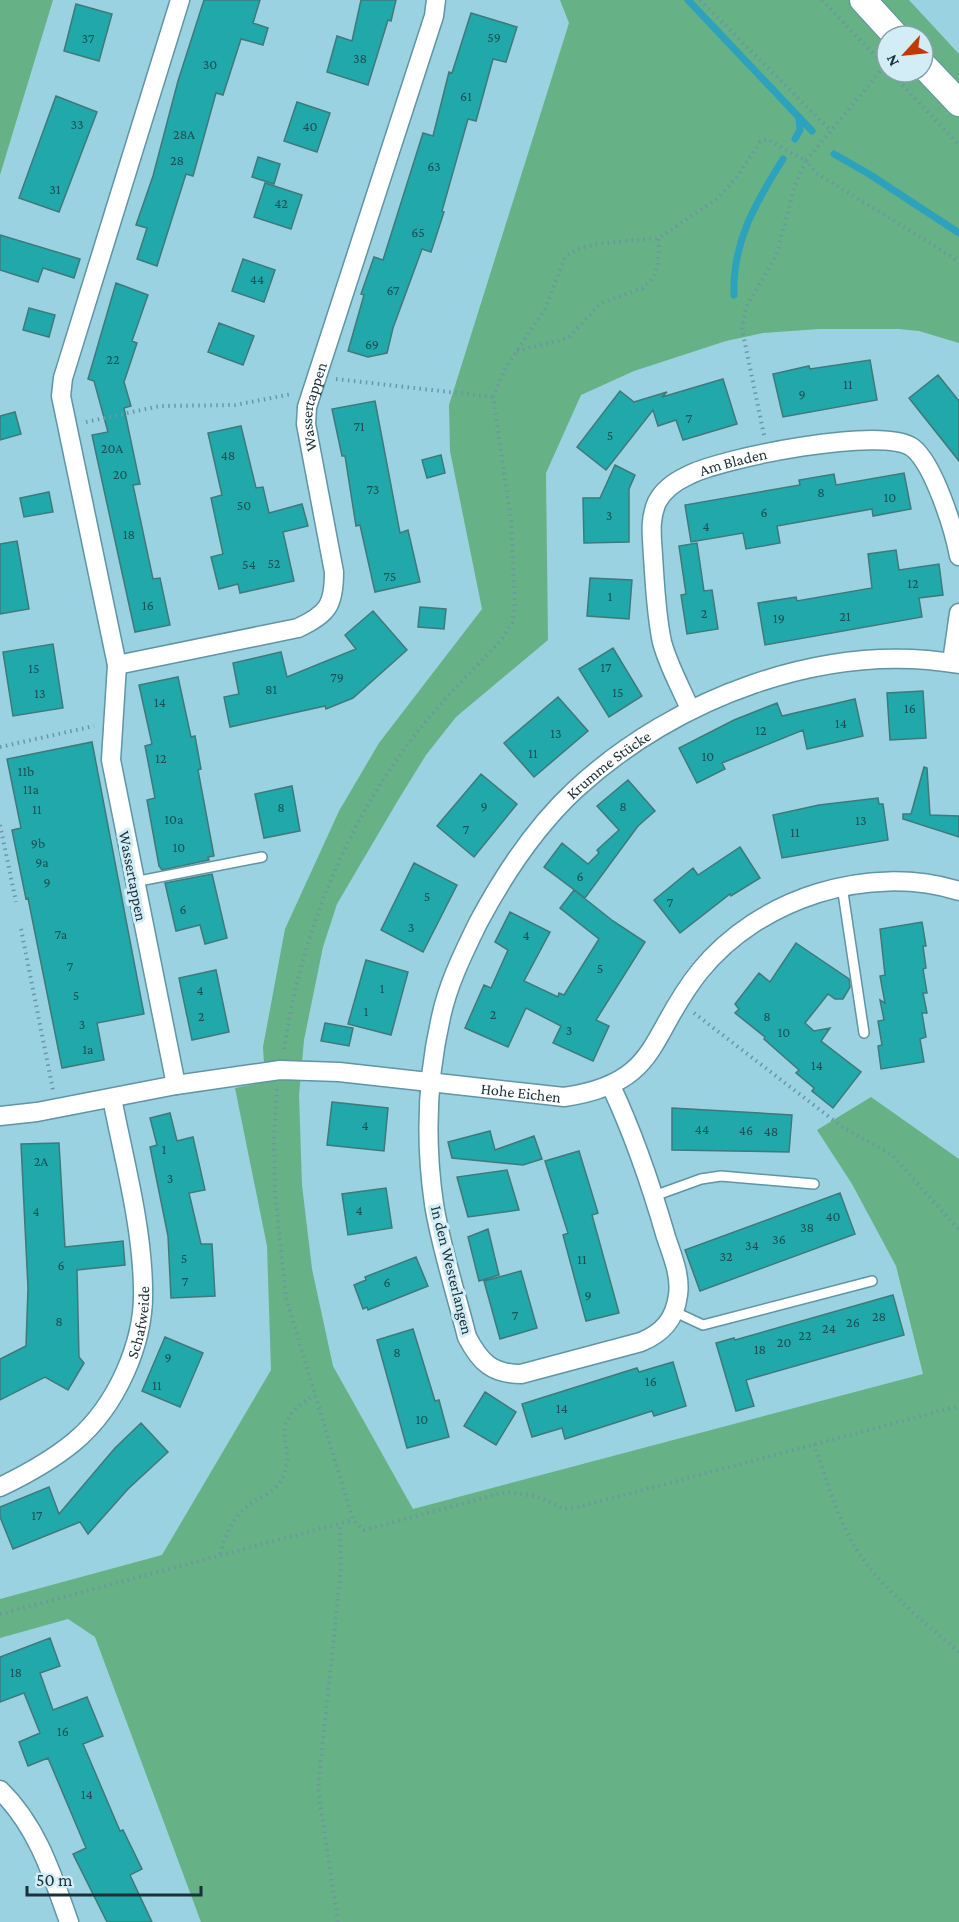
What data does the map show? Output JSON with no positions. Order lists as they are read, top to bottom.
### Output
{
  "streets": {
    "street": [
      "Wassertappen",
      "Am Bladen",
      "Krumme Stücke",
      "Hohe Eichen",
      "In den Westerlangen",
      "Schafweide"
    ]
  },
  "crossings": [
    ["Wassertappen", "Hohe Eichen"],
    ["Am Bladen", "Krumme Stücke"],
    ["Krumme Stücke", "Hohe Eichen"],
    ["Krumme Stücke", "In den Westerlangen"],
    ["Hohe Eichen", "In den Westerlangen"],
    ["Hohe Eichen", "Schafweide"]
  ],
  "house_numbers": [
    "59",
    "37",
    "38",
    "30",
    "61",
    "33",
    "40",
    "28A",
    "28",
    "63",
    "31",
    "42",
    "65",
    "44",
    "67",
    "69",
    "22",
    "11",
    "9",
    "7",
    "71",
    "5",
    "20A",
    "48",
    "20",
    "73",
    "8",
    "10",
    "50",
    "6",
    "3",
    "4",
    "18",
    "52",
    "54",
    "75",
    "12",
    "1",
    "16",
    "2",
    "21",
    "19",
    "17",
    "15",
    "79",
    "81",
    "15",
    "13",
    "14",
    "16",
    "14",
    "12",
    "13",
    "11",
    "10",
    "12",
    "11b",
    "11a",
    "9",
    "8",
    "8",
    "11",
    "10a",
    "13",
    "7",
    "11",
    "9b",
    "10",
    "9a",
    "6",
    "9",
    "5",
    "7",
    "6",
    "3",
    "7a",
    "4",
    "7",
    "5",
    "1",
    "4",
    "5",
    "1",
    "2",
    "2",
    "8",
    "3",
    "3",
    "10",
    "1a",
    "14",
    "4",
    "44",
    "46",
    "48",
    "1",
    "2A",
    "3",
    "4",
    "4",
    "40",
    "38",
    "36",
    "34",
    "32",
    "5",
    "11",
    "6",
    "7",
    "6",
    "9",
    "7",
    "28",
    "8",
    "26",
    "24",
    "22",
    "20",
    "18",
    "8",
    "9",
    "16",
    "11",
    "14",
    "10",
    "17",
    "18",
    "16",
    "14"
  ],
  "scale_bar": "50 m",
  "north": "bottom left"
}
